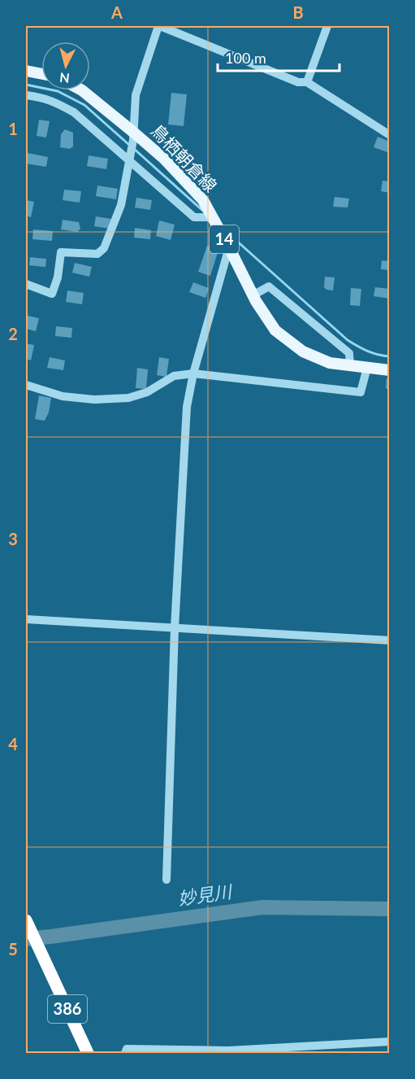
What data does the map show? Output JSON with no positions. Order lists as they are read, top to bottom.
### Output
{
  "streets": {
    "highway": ["386"],
    "main road": ["鳥栖朝倉線", "14"]
  },
  "water": ["妙見川"],
  "scale_bar": "100 m",
  "north": "bottom",
  "grid": {
    "columns": ["A", "B"],
    "rows": [
      "1",
      "2",
      "3",
      "4",
      "5"
    ]
  }
}
